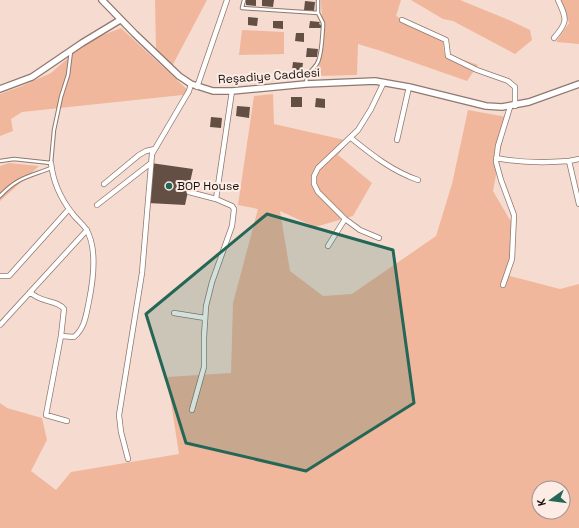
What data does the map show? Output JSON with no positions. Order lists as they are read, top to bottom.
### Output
{
  "streets": {
    "street": ["Reşadiye Caddesi"]
  },
  "places": ["BOP House"],
  "north": "left"
}
